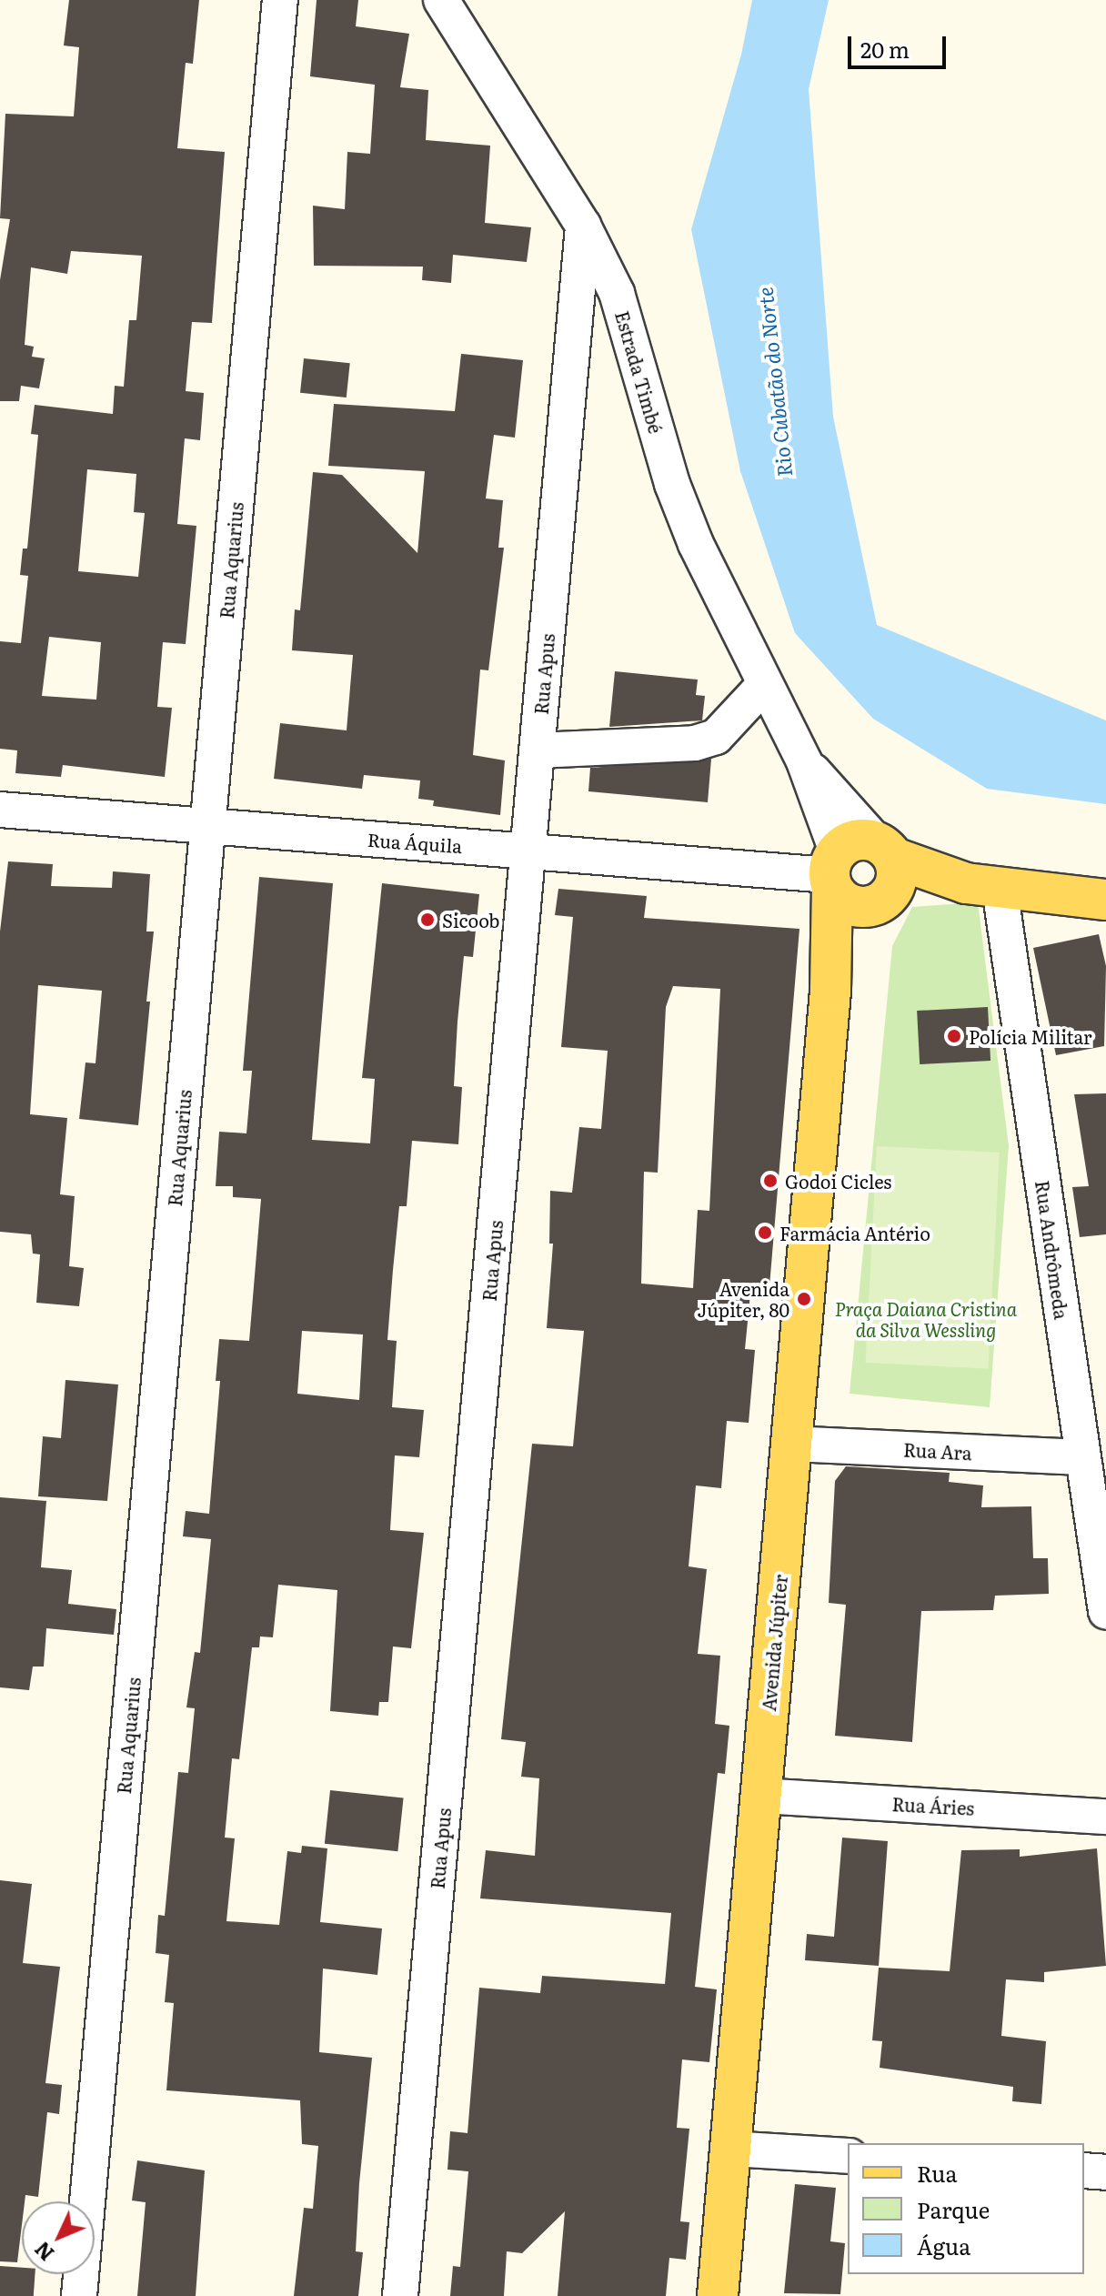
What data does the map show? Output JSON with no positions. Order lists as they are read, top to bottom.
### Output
{
  "streets": {
    "main road": ["Avenida Júpiter"],
    "street": [
      "Estrada Timbé",
      "Rua Aquarius",
      "Rua Apus",
      "Rua Áquila",
      "Rua Andrômeda",
      "Rua Ara",
      "Rua Áries"
    ]
  },
  "crossings": [
    ["Estrada Timbé", "Rua Apus"],
    ["Estrada Timbé", "Rua Áquila"],
    ["Estrada Timbé", "Avenida Júpiter"],
    ["Rua Aquarius", "Rua Áquila"],
    ["Rua Apus", "Rua Áquila"],
    ["Rua Áquila", "Avenida Júpiter"],
    ["Rua Andrômeda", "Rua Ara"],
    ["Rua Ara", "Avenida Júpiter"],
    ["Avenida Júpiter", "Rua Áries"]
  ],
  "water": ["Rio Cubatão do Norte"],
  "parks": ["Praça Daiana Cristina da Silva Wessling"],
  "places": [
    "Sicoob",
    "Polícia Militar",
    "Godoi Cicles",
    "Farmácia Antério",
    "Avenida Júpiter, 80"
  ],
  "legend": ["Rua", "Parque", "Água"],
  "scale_bar": "20 m",
  "north": "bottom left"
}
